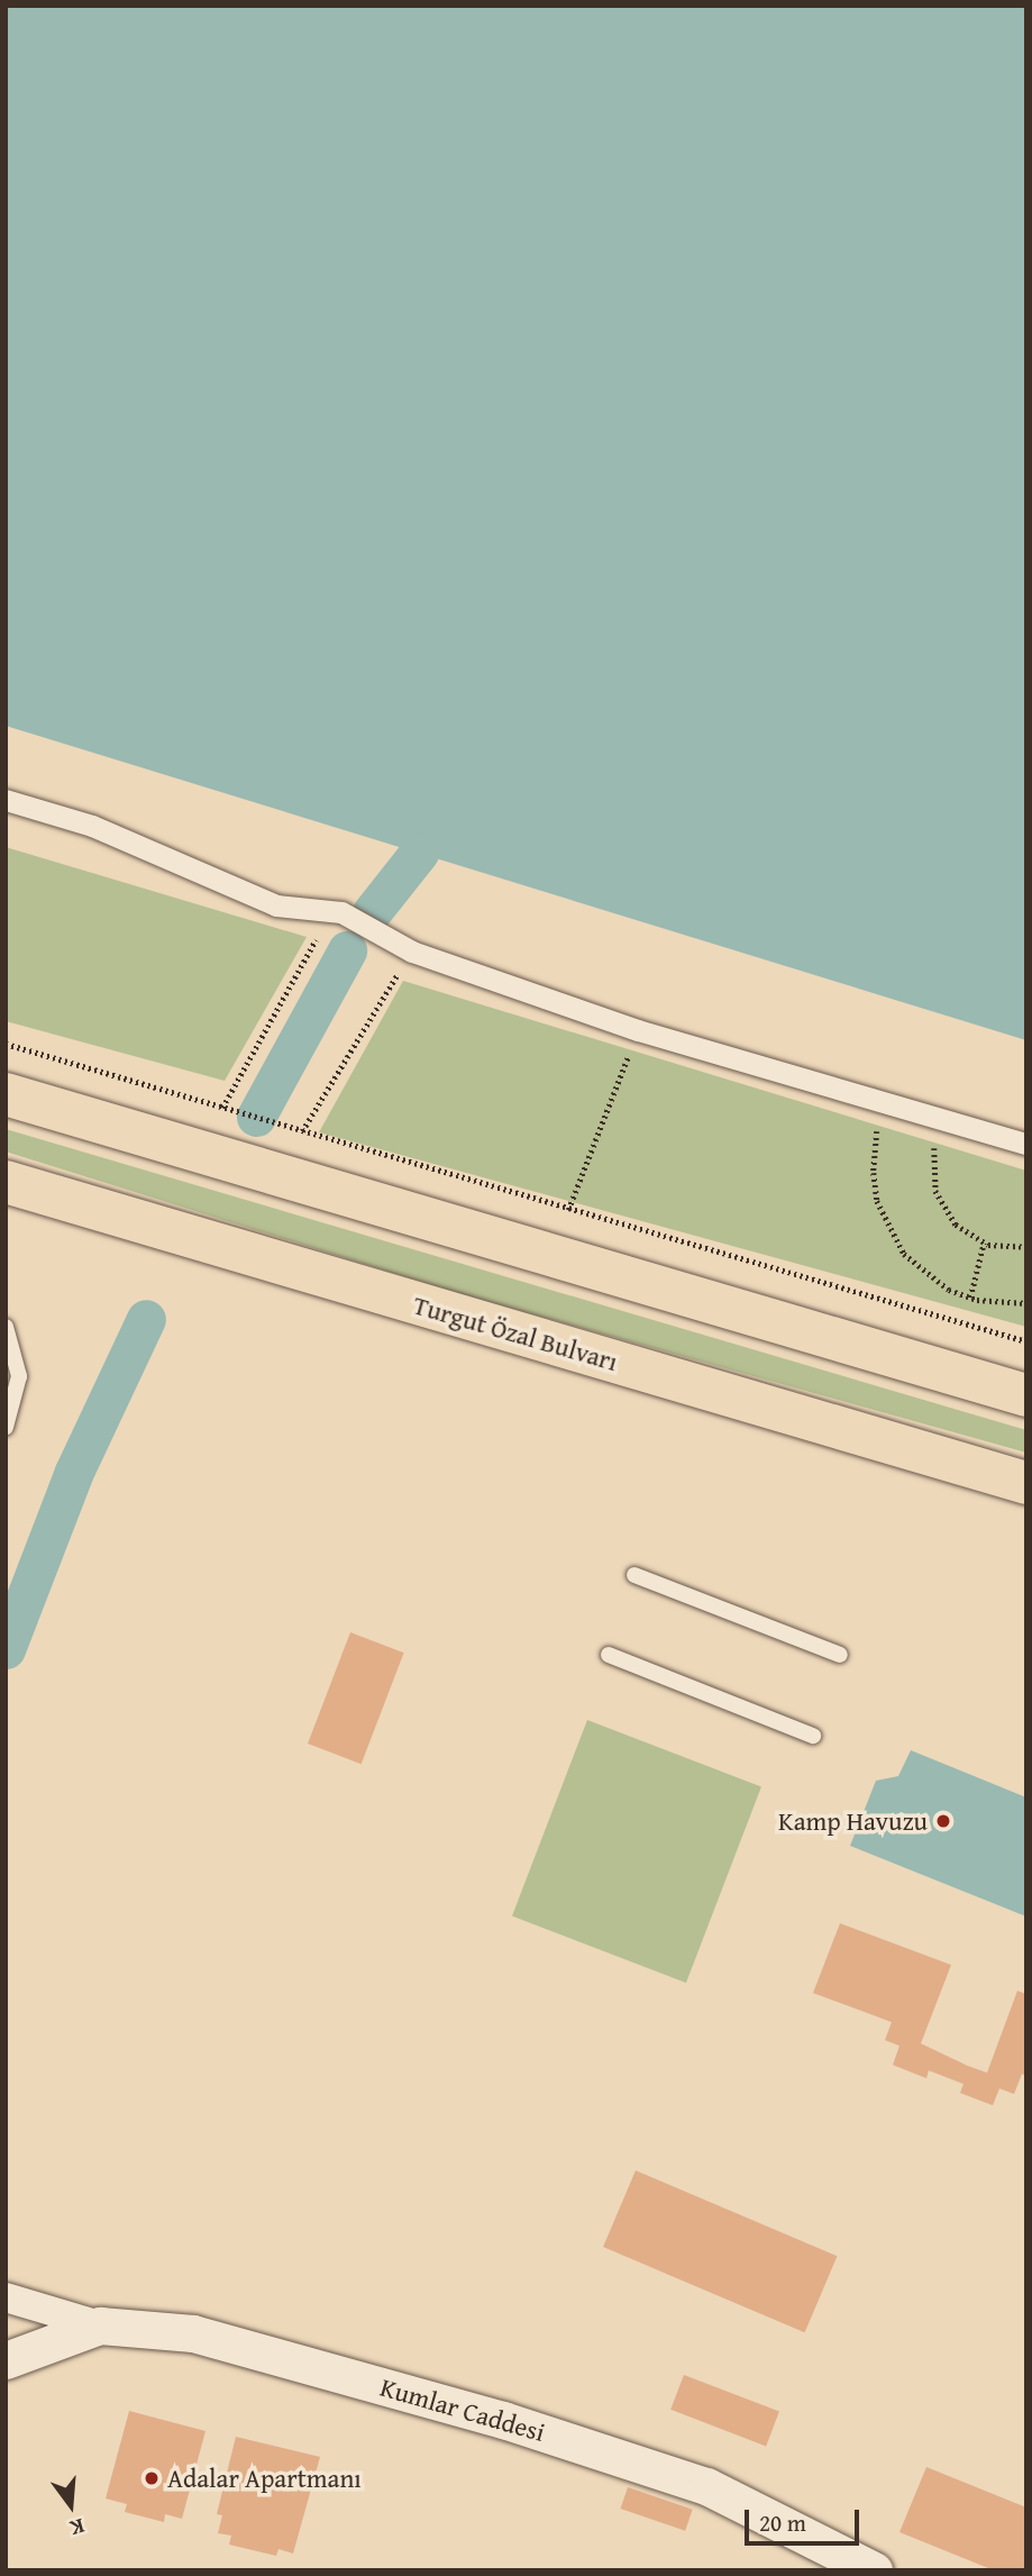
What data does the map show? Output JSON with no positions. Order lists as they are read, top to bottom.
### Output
{
  "streets": {
    "highway": ["Turgut Özal Bulvarı"],
    "street": ["Kumlar Caddesi"]
  },
  "places": ["Kamp Havuzu", "Adalar Apartmanı"],
  "scale_bar": "20 m",
  "north": "bottom"
}
